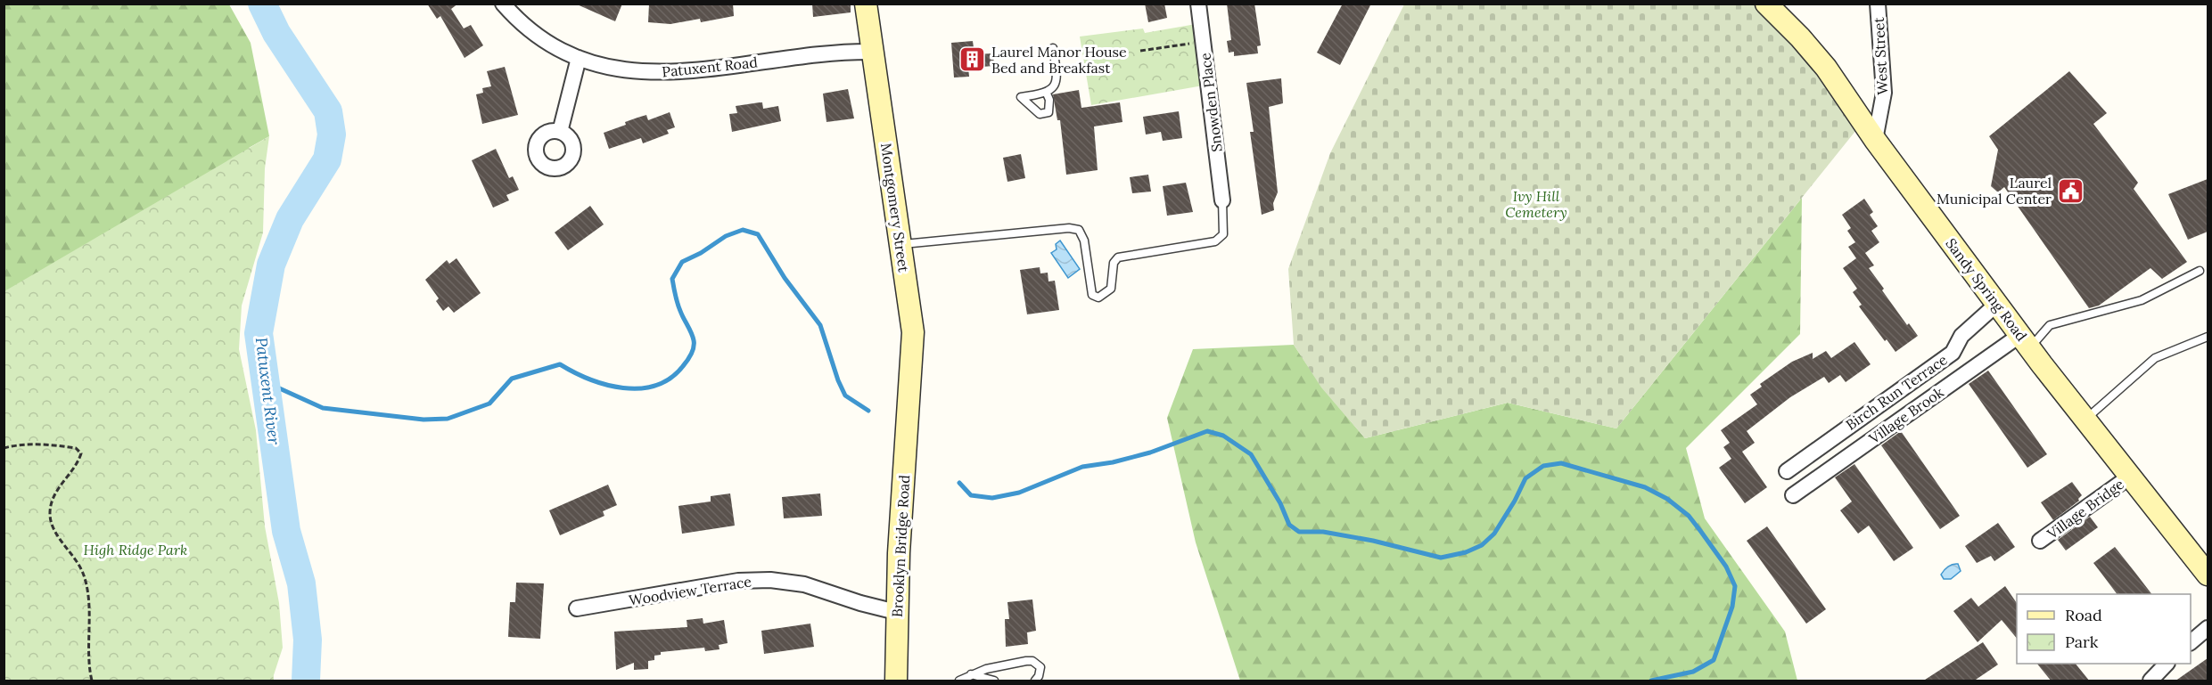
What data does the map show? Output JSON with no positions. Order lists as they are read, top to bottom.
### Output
{
  "streets": {
    "street": [
      "West Street",
      "Patuxent Road",
      "Snowden Place",
      "Montgomery Street",
      "Sandy Spring Road",
      "Birch Run Terrace",
      "Village Brook",
      "Village Bridge",
      "Brooklyn Bridge Road",
      "Woodview Terrace"
    ]
  },
  "crossings": [
    ["West Street", "Sandy Spring Road"],
    ["Patuxent Road", "Montgomery Street"],
    ["Montgomery Street", "Brooklyn Bridge Road"],
    ["Sandy Spring Road", "Birch Run Terrace"],
    ["Sandy Spring Road", "Village Brook"],
    ["Sandy Spring Road", "Village Bridge"],
    ["Brooklyn Bridge Road", "Woodview Terrace"]
  ],
  "water": ["Patuxent River"],
  "parks": ["Ivy Hill Cemetery", "High Ridge Park"],
  "places": {
    "building": ["Laurel Manor House Bed and Breakfast"],
    "public building": ["Laurel Municipal Center"]
  },
  "legend": ["Road", "Park"]
}
